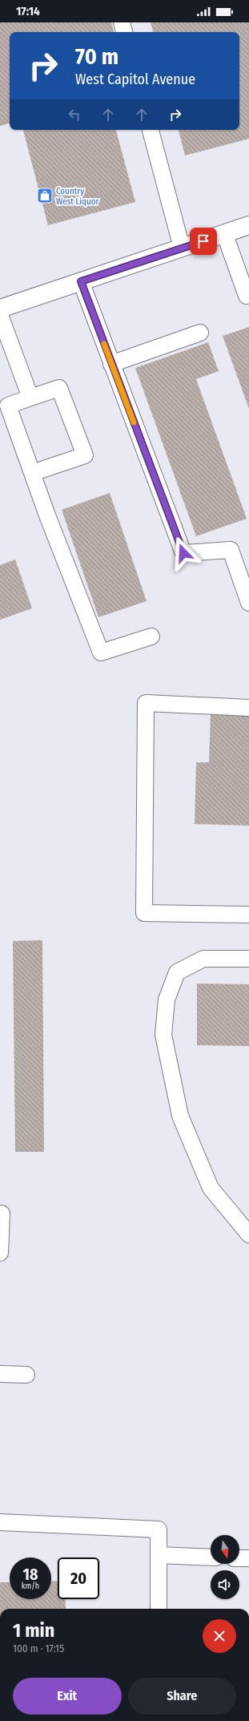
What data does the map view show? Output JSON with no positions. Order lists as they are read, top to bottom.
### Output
{
  "places": {
    "shop": ["Country West Liquor"]
  },
  "north": "bottom",
  "page": {
    "status": "17:14",
    "turn": ["70 m", "West Capitol Avenue"],
    "speed": "18 km/h",
    "limit": "20",
    "heading": ["1 min", "100 m · 17:15"],
    "buttons": ["Exit", "Share"]
  }
}
